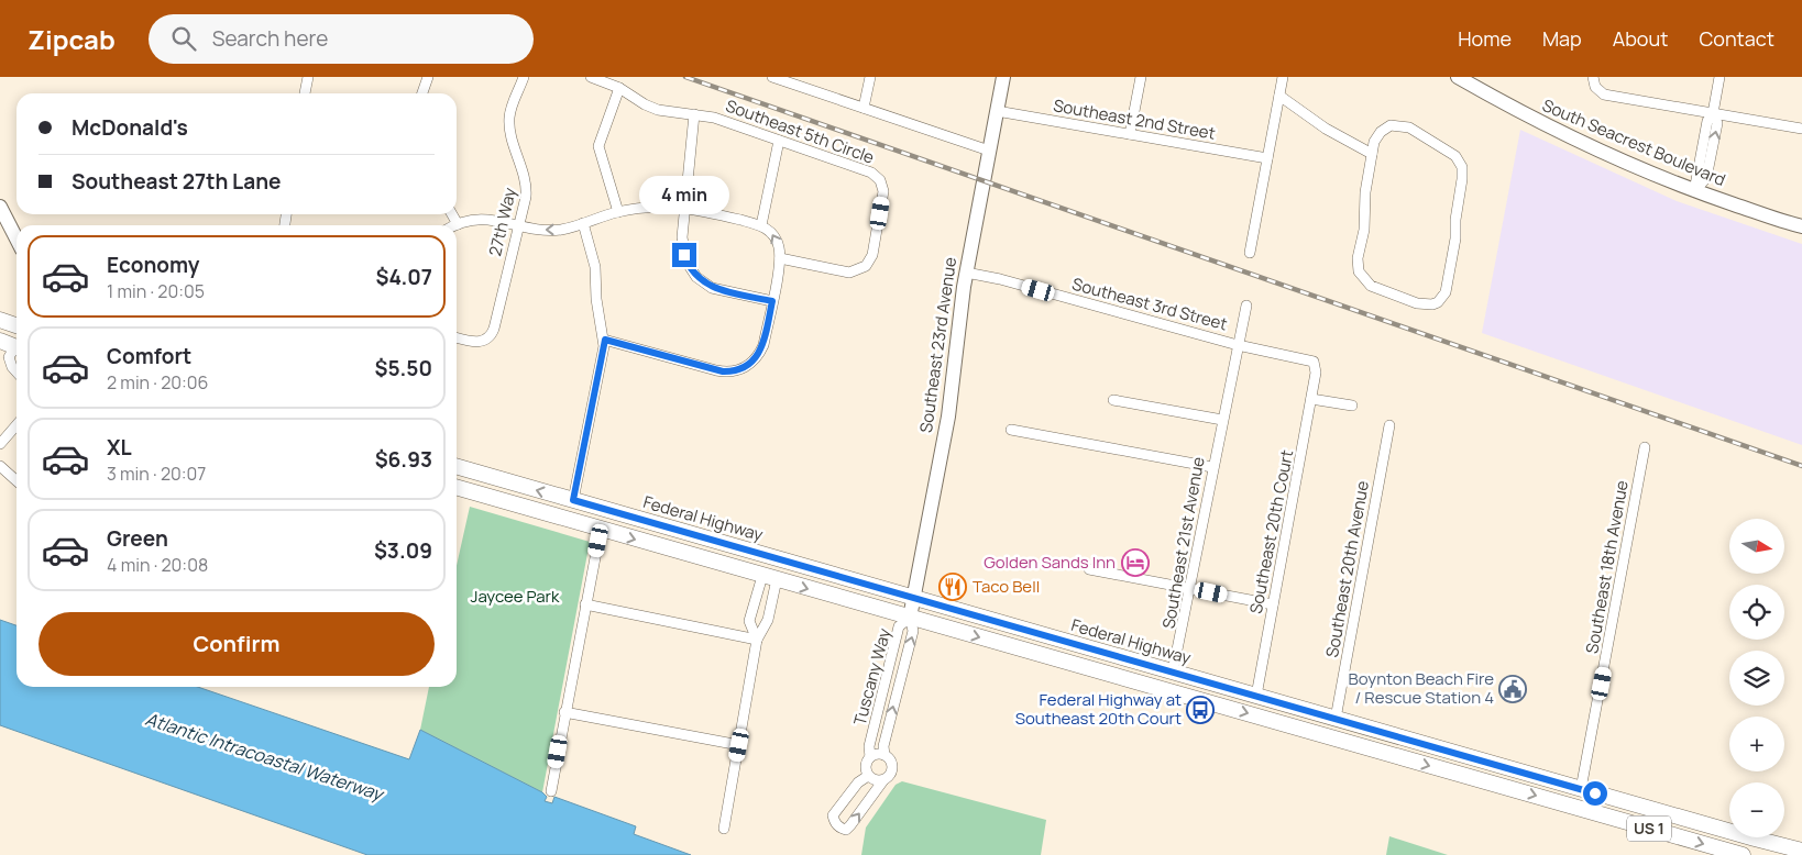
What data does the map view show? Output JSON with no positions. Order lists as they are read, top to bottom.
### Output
{
  "streets": {
    "main road": ["Federal Highway", "US 1"],
    "street": [
      "Southeast 2nd Street",
      "Southeast 5th Circle",
      "South Seacrest Boulevard",
      "27th Way",
      "Southeast 3rd Street",
      "Southeast 23rd Avenue",
      "Southeast 20th Court",
      "Southeast 21st Avenue",
      "Southeast 18th Avenue",
      "Southeast 20th Avenue",
      "Tuscany Way"
    ]
  },
  "crossings": [
    ["Southeast 2nd Street", "Southeast 23rd Avenue"],
    ["Southeast 3rd Street", "Southeast 23rd Avenue"],
    ["Southeast 3rd Street", "Southeast 20th Court"],
    ["Southeast 3rd Street", "Southeast 21st Avenue"],
    ["Southeast 23rd Avenue", "Federal Highway"],
    ["Southeast 23rd Avenue", "Tuscany Way"],
    ["Southeast 23rd Avenue", "US 1"],
    ["Federal Highway", "Southeast 20th Court"],
    ["Federal Highway", "Southeast 21st Avenue"],
    ["Federal Highway", "Southeast 18th Avenue"],
    ["Federal Highway", "Southeast 20th Avenue"],
    ["Tuscany Way", "US 1"]
  ],
  "water": ["Atlantic Intracoastal Waterway"],
  "parks": ["Jaycee Park"],
  "places": {
    "hotel": ["Golden Sands Inn"],
    "restaurant": ["Taco Bell"],
    "public building": ["Boynton Beach Fire / Rescue Station 4"],
    "bus stop": ["Federal Highway at Southeast 20th Court"]
  },
  "north": "right",
  "page": {
    "header": "Zipcab",
    "search": "Search here",
    "nav": [
      "Home",
      "Map",
      "About",
      "Contact"
    ],
    "banner": ["McDonald's", "Southeast 27th Lane"],
    "bubble": "4 min",
    "list": [
      {
        "name": "Economy",
        "note": "1 min · 20:05",
        "value": "$4.07"
      },
      {
        "name": "Comfort",
        "note": "2 min · 20:06",
        "value": "$5.50"
      },
      {
        "name": "XL",
        "note": "3 min · 20:07",
        "value": "$6.93"
      },
      {
        "name": "Green",
        "note": "4 min · 20:08",
        "value": "$3.09"
      }
    ],
    "map_buttons": ["+", "−"],
    "buttons": "Confirm"
  }
}
